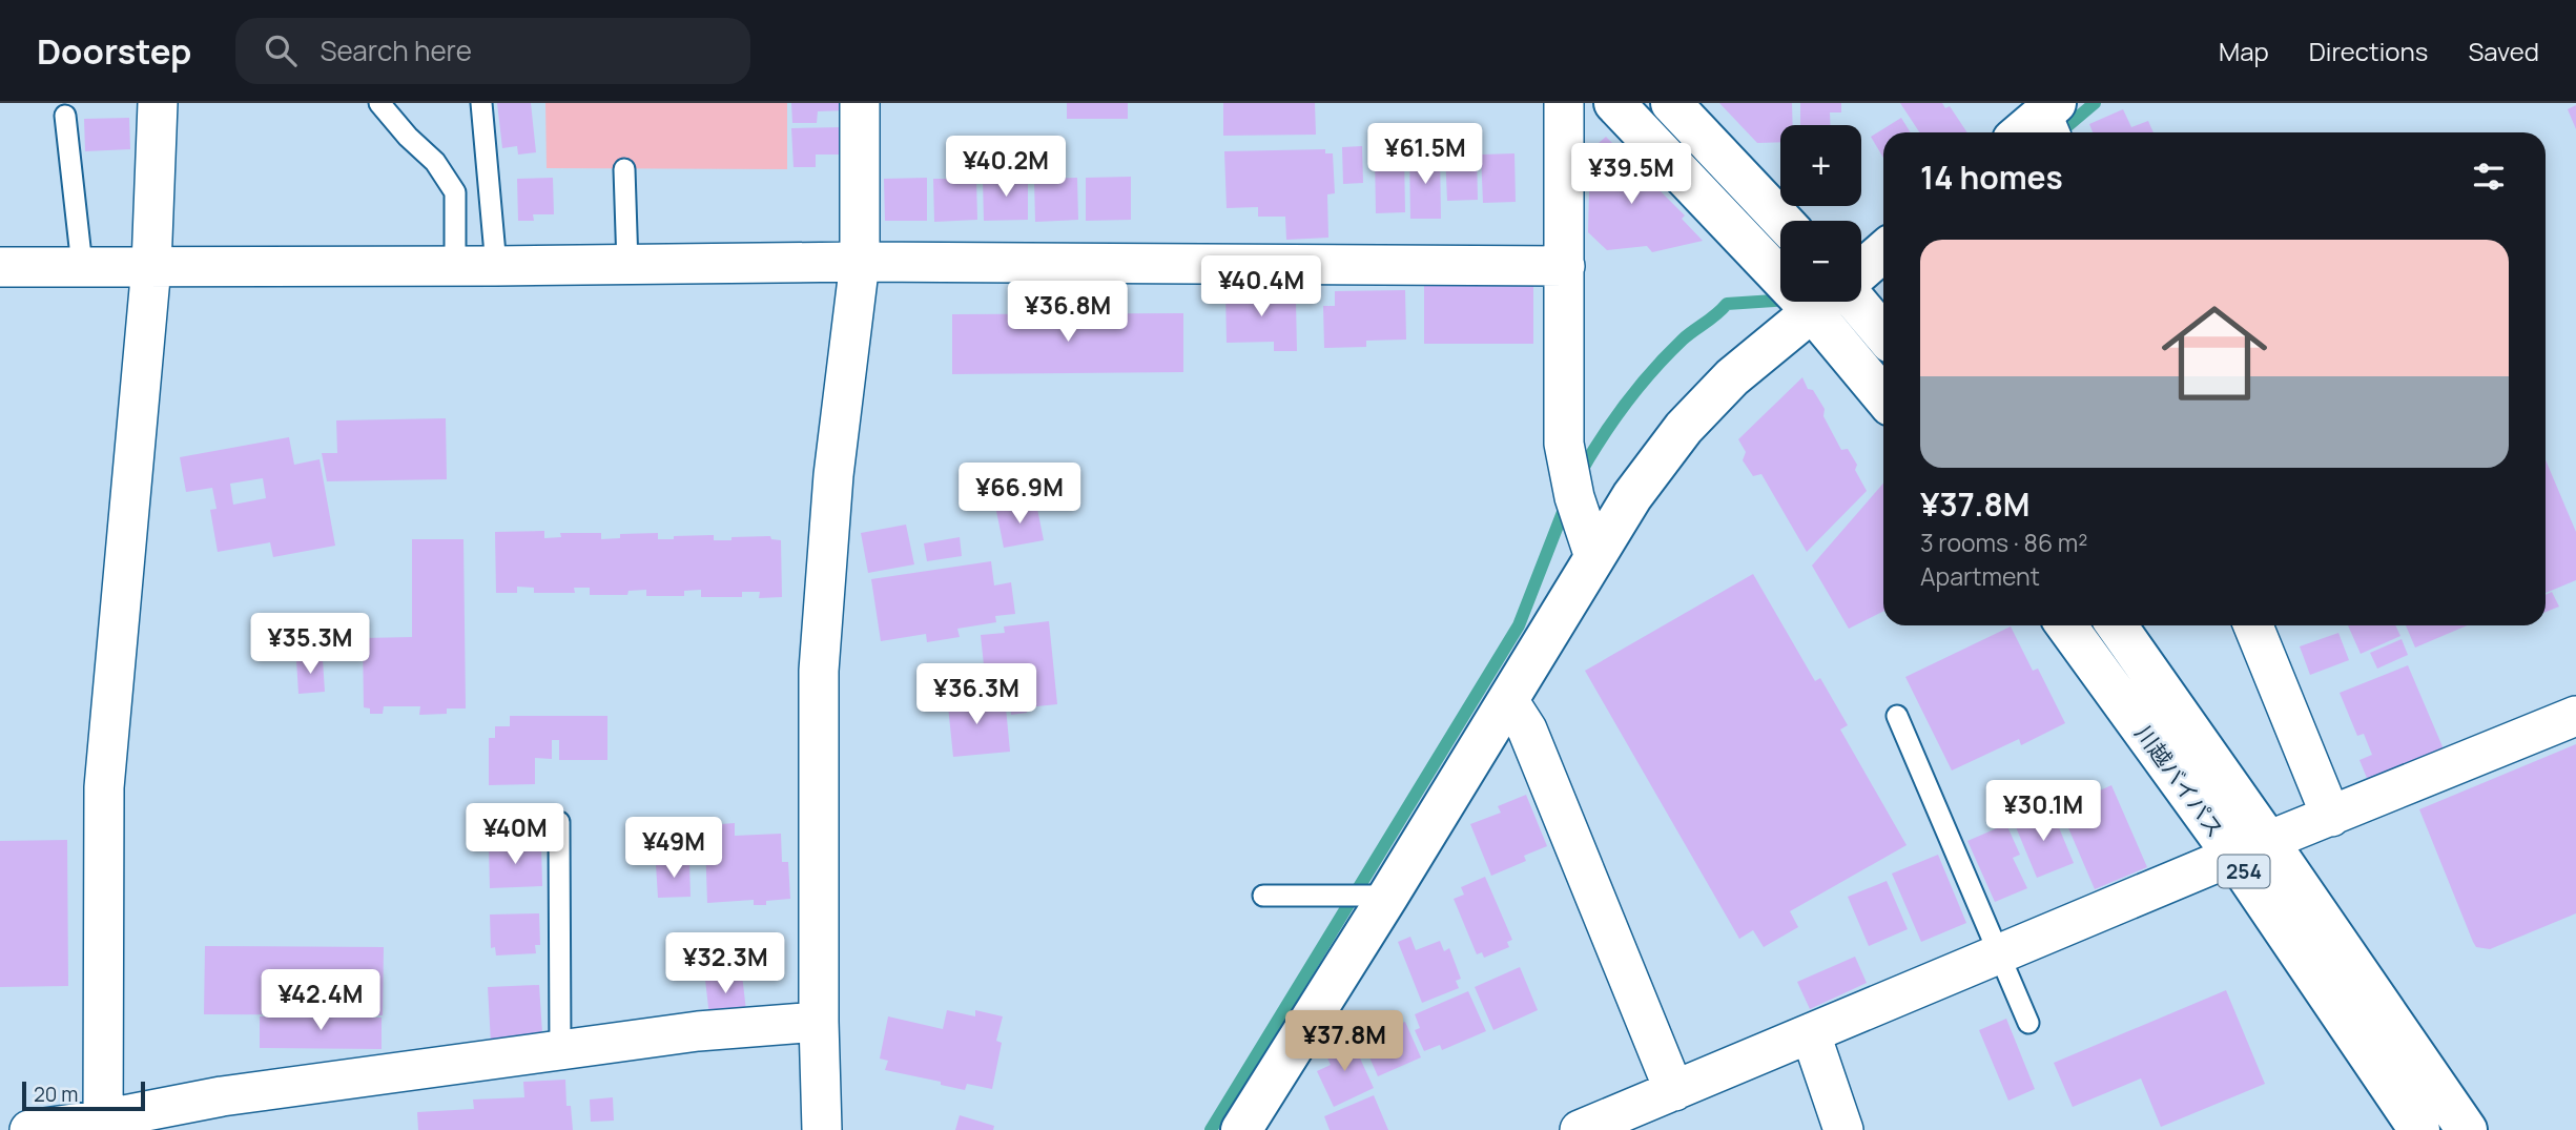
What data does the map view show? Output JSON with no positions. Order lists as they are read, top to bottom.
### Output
{
  "streets": {
    "main road": ["川越バイパス", "254"]
  },
  "scale_bar": "20 m",
  "page": {
    "header": "Doorstep",
    "search": "Search here",
    "nav": ["Map", "Directions", "Saved"],
    "price": [
      "¥61.5M",
      "¥40.2M",
      "¥39.5M",
      "¥40.4M",
      "¥36.8M",
      "¥66.9M",
      "¥35.3M",
      "¥36.3M",
      "¥30.1M",
      "¥40M",
      "¥49M",
      "¥32.3M",
      "¥42.4M",
      "¥37.8M"
    ],
    "map_buttons": ["+", "−"],
    "heading": "14 homes",
    "list": [
      {
        "name": "¥37.8M",
        "note": "3 rooms · 86 m² · Apartment"
      }
    ],
    "scale": "20 m"
  }
}
